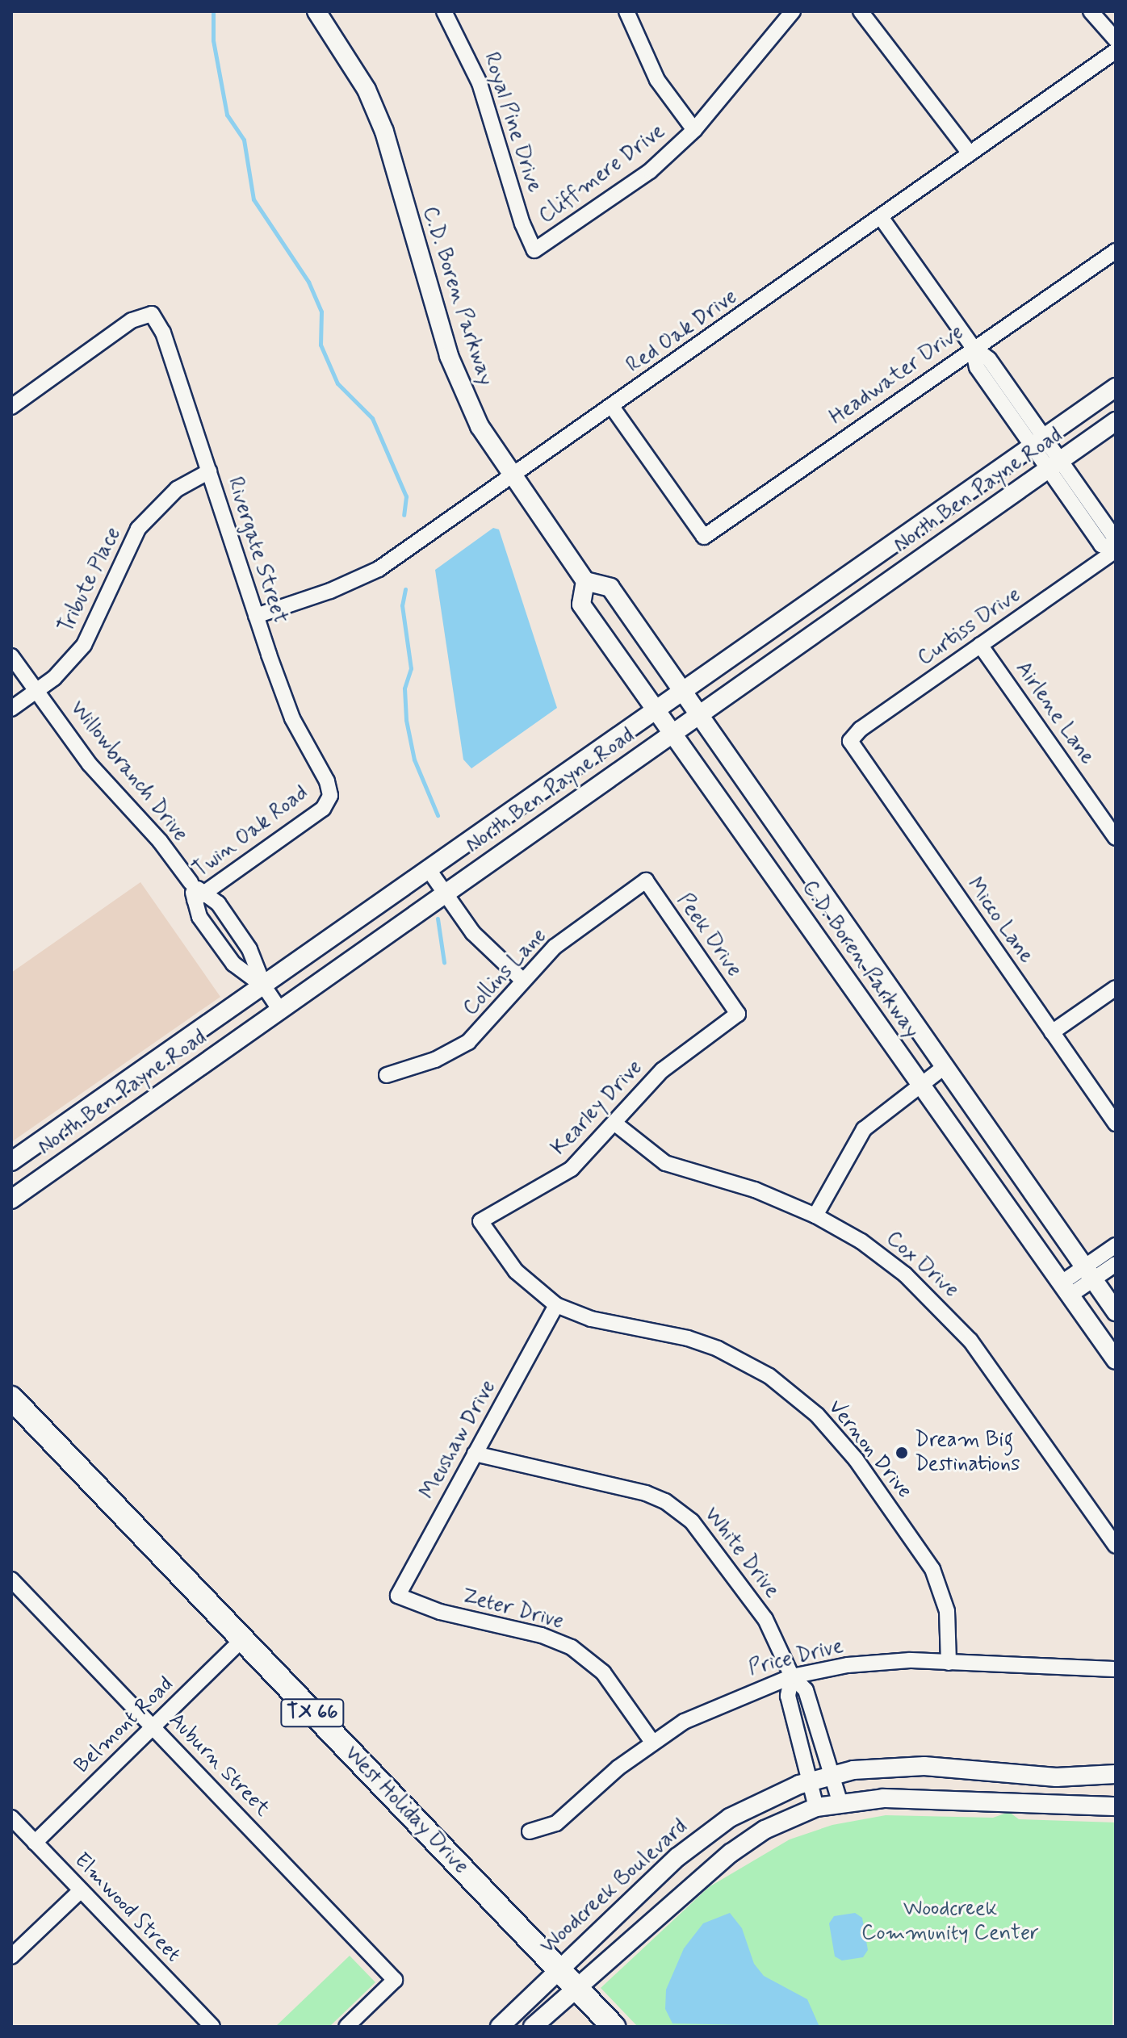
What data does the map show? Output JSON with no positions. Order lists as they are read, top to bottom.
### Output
{
  "streets": {
    "main road": ["TX 66", "West Holiday Drive"],
    "street": [
      "Royal Pine Drive",
      "Cliffmere Drive",
      "C.D. Boren Parkway",
      "Red Oak Drive",
      "Headwater Drive",
      "North Ben Payne Road",
      "Rivergate Street",
      "Tribute Place",
      "Curtiss Drive",
      "Airlene Lane",
      "Willowbranch Drive",
      "Twin Oak Road",
      "Micco Lane",
      "Peek Drive",
      "Collins Lane",
      "Kearley Drive",
      "Cox Drive",
      "Meushaw Drive",
      "Vernon Drive",
      "White Drive",
      "Zeter Drive",
      "Price Drive",
      "Belmont Road",
      "Auburn Street",
      "Woodcreek Boulevard",
      "Elmwood Street"
    ]
  },
  "crossings": [
    ["Royal Pine Drive", "Cliffmere Drive"],
    ["C.D. Boren Parkway", "Red Oak Drive"],
    ["C.D. Boren Parkway", "North Ben Payne Road"],
    ["Red Oak Drive", "Headwater Drive"],
    ["Red Oak Drive", "Rivergate Street"],
    ["North Ben Payne Road", "Willowbranch Drive"],
    ["Rivergate Street", "Tribute Place"],
    ["Rivergate Street", "Twin Oak Road"],
    ["Tribute Place", "Willowbranch Drive"],
    ["Curtiss Drive", "Airlene Lane"],
    ["Curtiss Drive", "Micco Lane"],
    ["Willowbranch Drive", "Twin Oak Road"],
    ["Peek Drive", "Collins Lane"],
    ["Peek Drive", "Kearley Drive"],
    ["Kearley Drive", "Cox Drive"],
    ["Kearley Drive", "Vernon Drive"],
    ["Meushaw Drive", "Vernon Drive"],
    ["Meushaw Drive", "White Drive"],
    ["Meushaw Drive", "Zeter Drive"],
    ["Vernon Drive", "Price Drive"],
    ["White Drive", "Price Drive"],
    ["White Drive", "Woodcreek Boulevard"],
    ["Zeter Drive", "Price Drive"],
    ["Belmont Road", "Auburn Street"],
    ["Belmont Road", "West Holiday Drive"],
    ["Belmont Road", "Elmwood Street"],
    ["West Holiday Drive", "Woodcreek Boulevard"]
  ],
  "parks": ["Woodcreek Community Center"],
  "places": ["Dream Big Destinations"]
}
